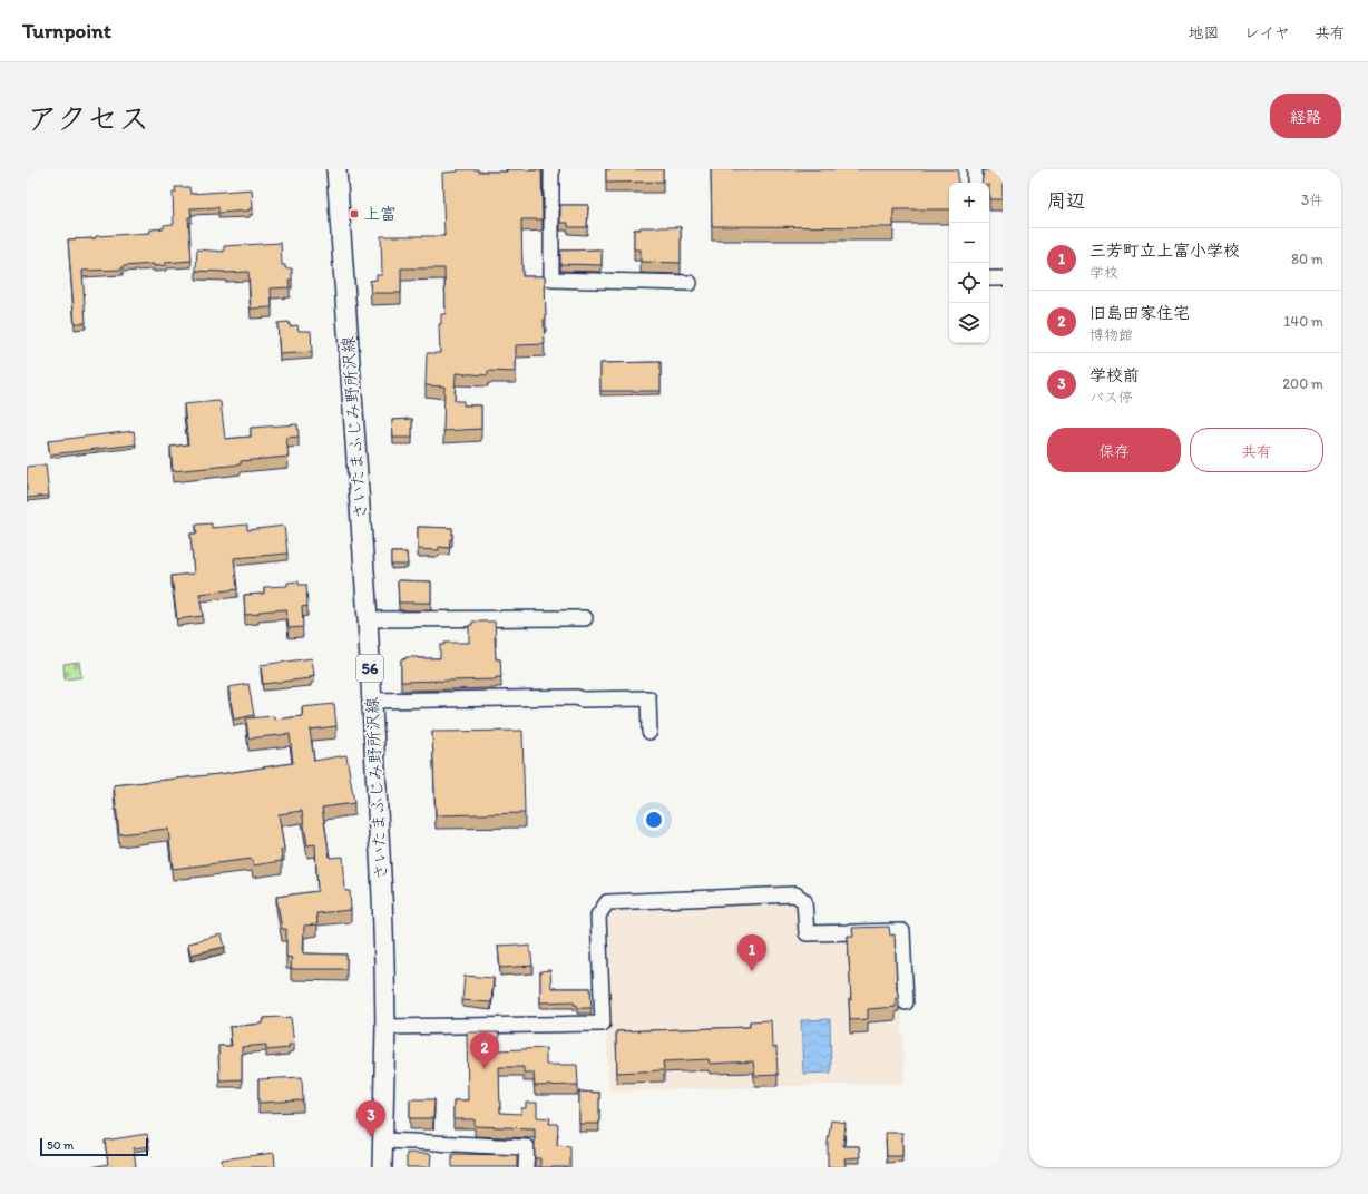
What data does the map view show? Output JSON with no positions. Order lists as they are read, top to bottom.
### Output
{
  "streets": {
    "main road": ["さいたまふじみ野所沢線", "56"]
  },
  "places": {
    "transit": ["上富"]
  },
  "scale_bar": "50 m",
  "page": {
    "header": "Turnpoint",
    "nav": ["地図", "レイヤ", "共有"],
    "title": "アクセス",
    "buttons": [
      "経路",
      ["保存", "共有"]
    ],
    "heading": ["周辺", "3件"],
    "map_buttons": ["+", "−"],
    "list": [
      {
        "mark": "1",
        "name": "三芳町立上富小学校",
        "note": "学校",
        "value": "80 m"
      },
      {
        "mark": "2",
        "name": "旧島田家住宅",
        "note": "博物館",
        "value": "140 m"
      },
      {
        "mark": "3",
        "name": "学校前",
        "note": "バス停",
        "value": "200 m"
      }
    ],
    "pins": ["1", "2", "3"],
    "scale": "50 m"
  }
}
